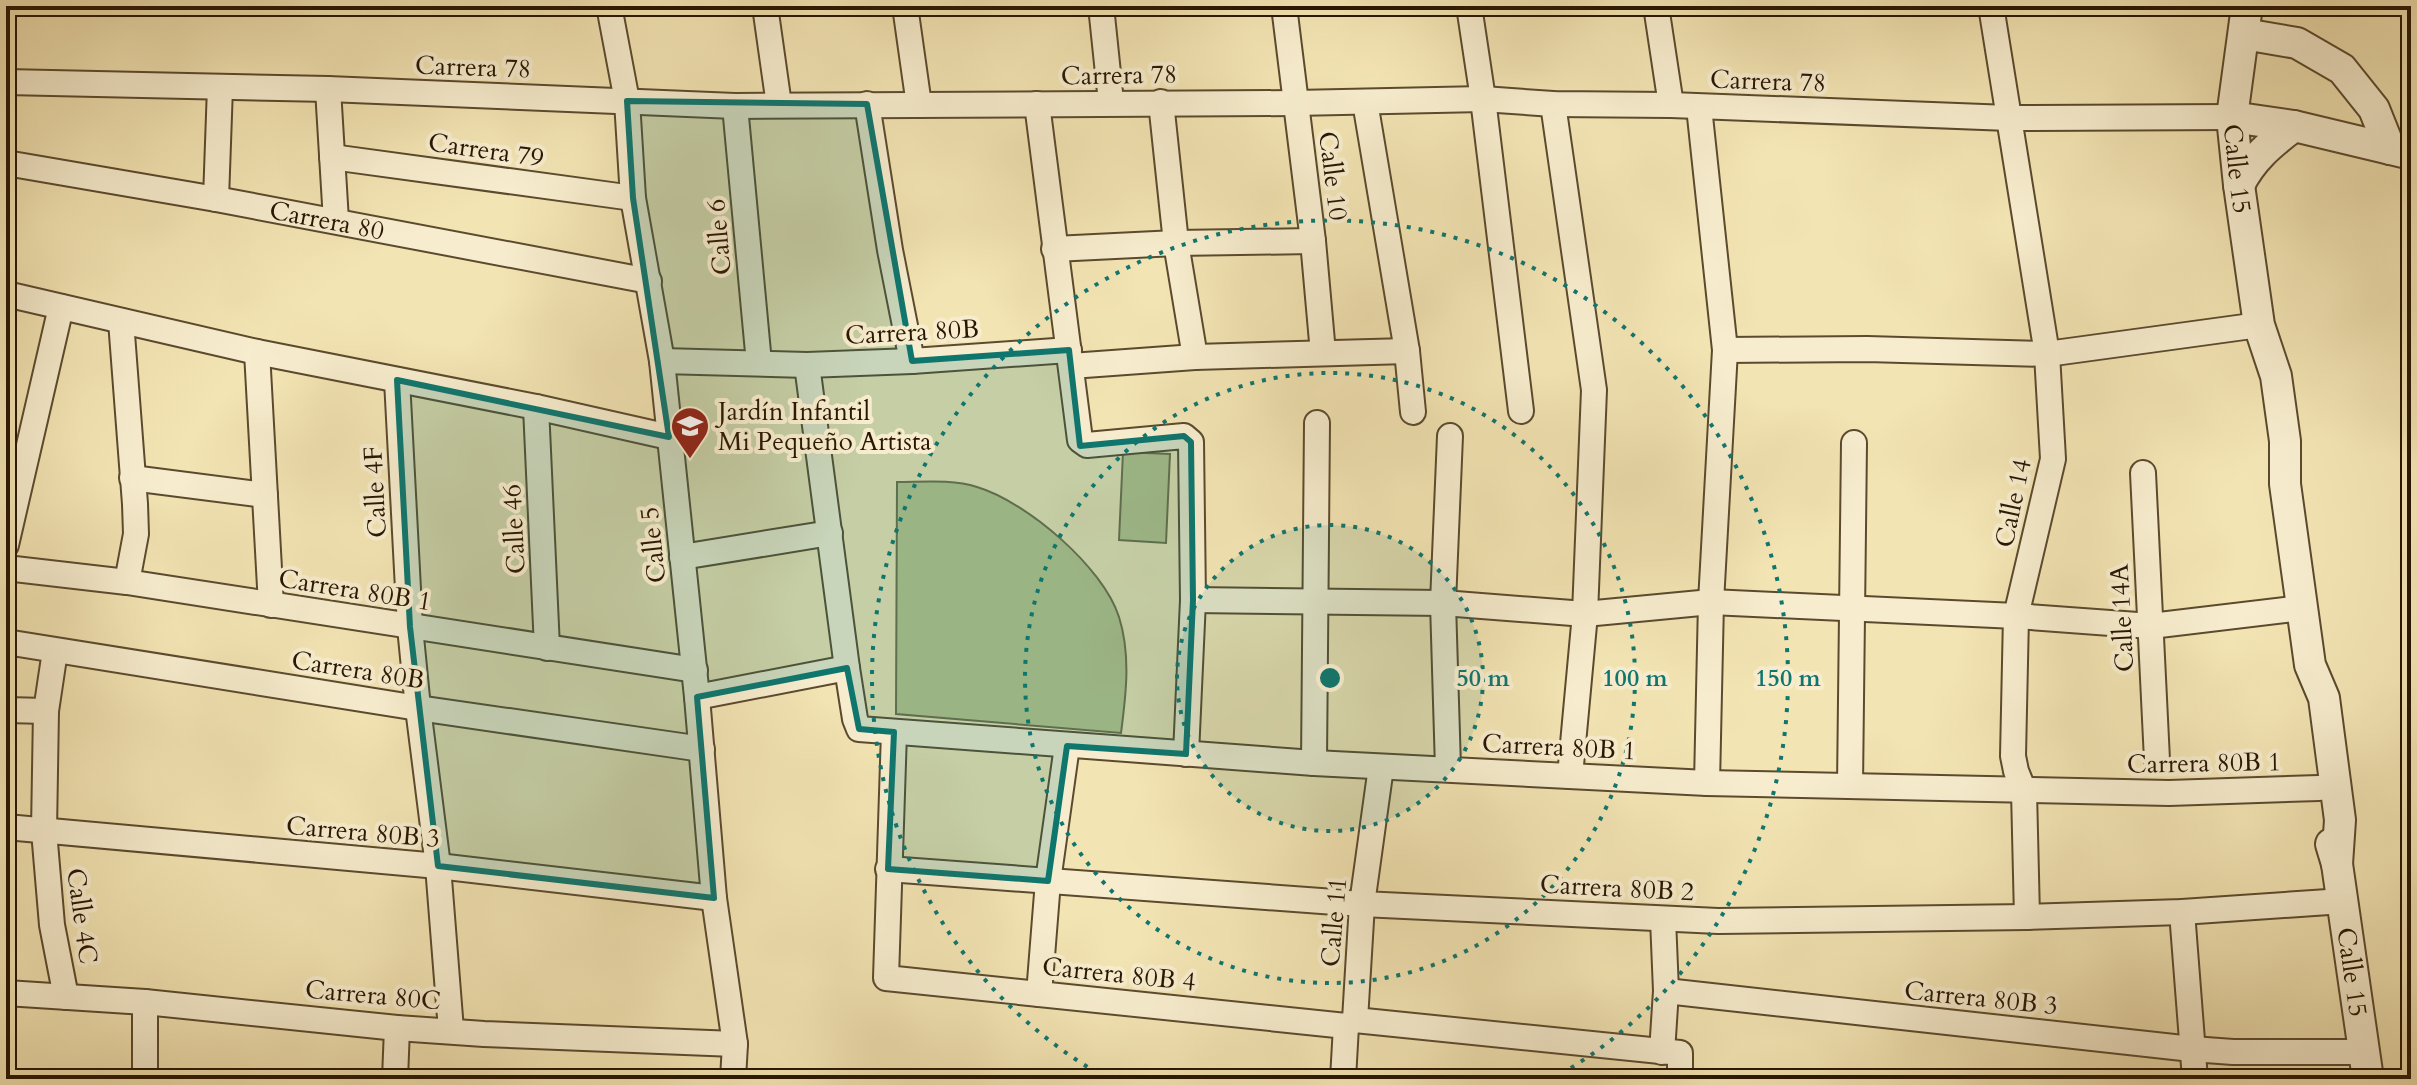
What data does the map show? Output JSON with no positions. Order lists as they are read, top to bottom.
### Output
{
  "streets": {
    "street": [
      "Carrera 78",
      "Carrera 79",
      "Calle 15",
      "Calle 10",
      "Carrera 80",
      "Calle 6",
      "Carrera 80B",
      "Calle 4F",
      "Calle 14",
      "Calle 46",
      "Calle 5",
      "Carrera 80B 1",
      "Calle 14A",
      "Carrera 80B 3",
      "Carrera 80B 2",
      "Calle 4C",
      "Calle 11",
      "Carrera 80B 4",
      "Carrera 80C"
    ]
  },
  "crossings": [
    ["Carrera 78", "Calle 15"],
    ["Carrera 78", "Calle 10"],
    ["Carrera 78", "Calle 6"],
    ["Carrera 78", "Calle 14"],
    ["Carrera 78", "Calle 5"],
    ["Carrera 79", "Calle 5"],
    ["Calle 15", "Carrera 80B 1"],
    ["Calle 15", "Carrera 80B 3"],
    ["Calle 15", "Carrera 80B 2"],
    ["Calle 10", "Carrera 80B"],
    ["Carrera 80", "Calle 5"],
    ["Calle 6", "Carrera 80B"],
    ["Carrera 80B", "Calle 4F"],
    ["Carrera 80B", "Calle 5"],
    ["Carrera 80B", "Calle 4C"],
    ["Calle 4F", "Carrera 80B 1"],
    ["Calle 4F", "Carrera 80B 3"],
    ["Calle 4F", "Carrera 80C"],
    ["Calle 14", "Carrera 80B 1"],
    ["Calle 14", "Carrera 80B 2"],
    ["Calle 46", "Carrera 80B 1"],
    ["Calle 5", "Carrera 80B 1"],
    ["Calle 5", "Carrera 80B 3"],
    ["Calle 5", "Carrera 80C"],
    ["Carrera 80B 1", "Calle 11"],
    ["Carrera 80B 3", "Calle 4C"],
    ["Carrera 80B 2", "Calle 11"],
    ["Carrera 80B 2", "Carrera 80B 4"],
    ["Calle 4C", "Carrera 80C"],
    ["Calle 11", "Carrera 80B 4"]
  ],
  "places": {
    "school or university": ["Jardín Infantil Mi Pequeño Artista"]
  },
  "rings": ["50 m", "100 m", "150 m"]
}
